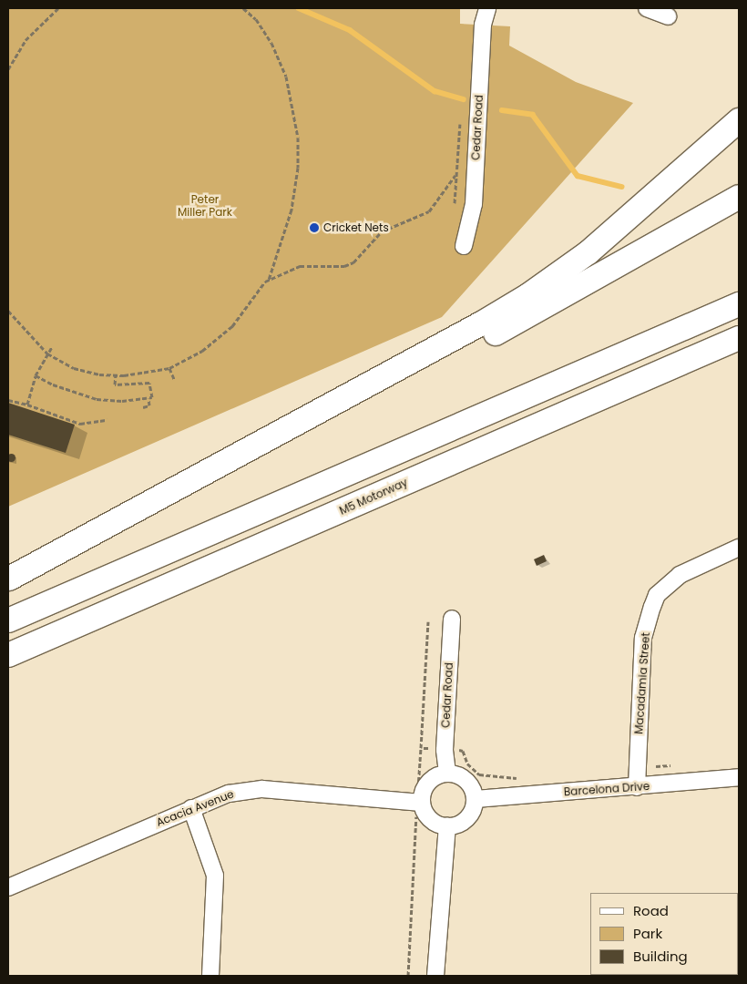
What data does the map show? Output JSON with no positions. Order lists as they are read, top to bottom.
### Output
{
  "streets": {
    "highway": ["M5 Motorway"],
    "street": [
      "Cedar Road",
      "Macadamia Street",
      "Barcelona Drive",
      "Acacia Avenue"
    ]
  },
  "crossings": [
    ["Cedar Road", "Barcelona Drive"],
    ["Cedar Road", "Acacia Avenue"],
    ["Macadamia Street", "Barcelona Drive"],
    ["Barcelona Drive", "Acacia Avenue"]
  ],
  "parks": ["Peter Miller Park"],
  "places": ["Cricket Nets"],
  "legend": ["Road", "Park", "Building"]
}
